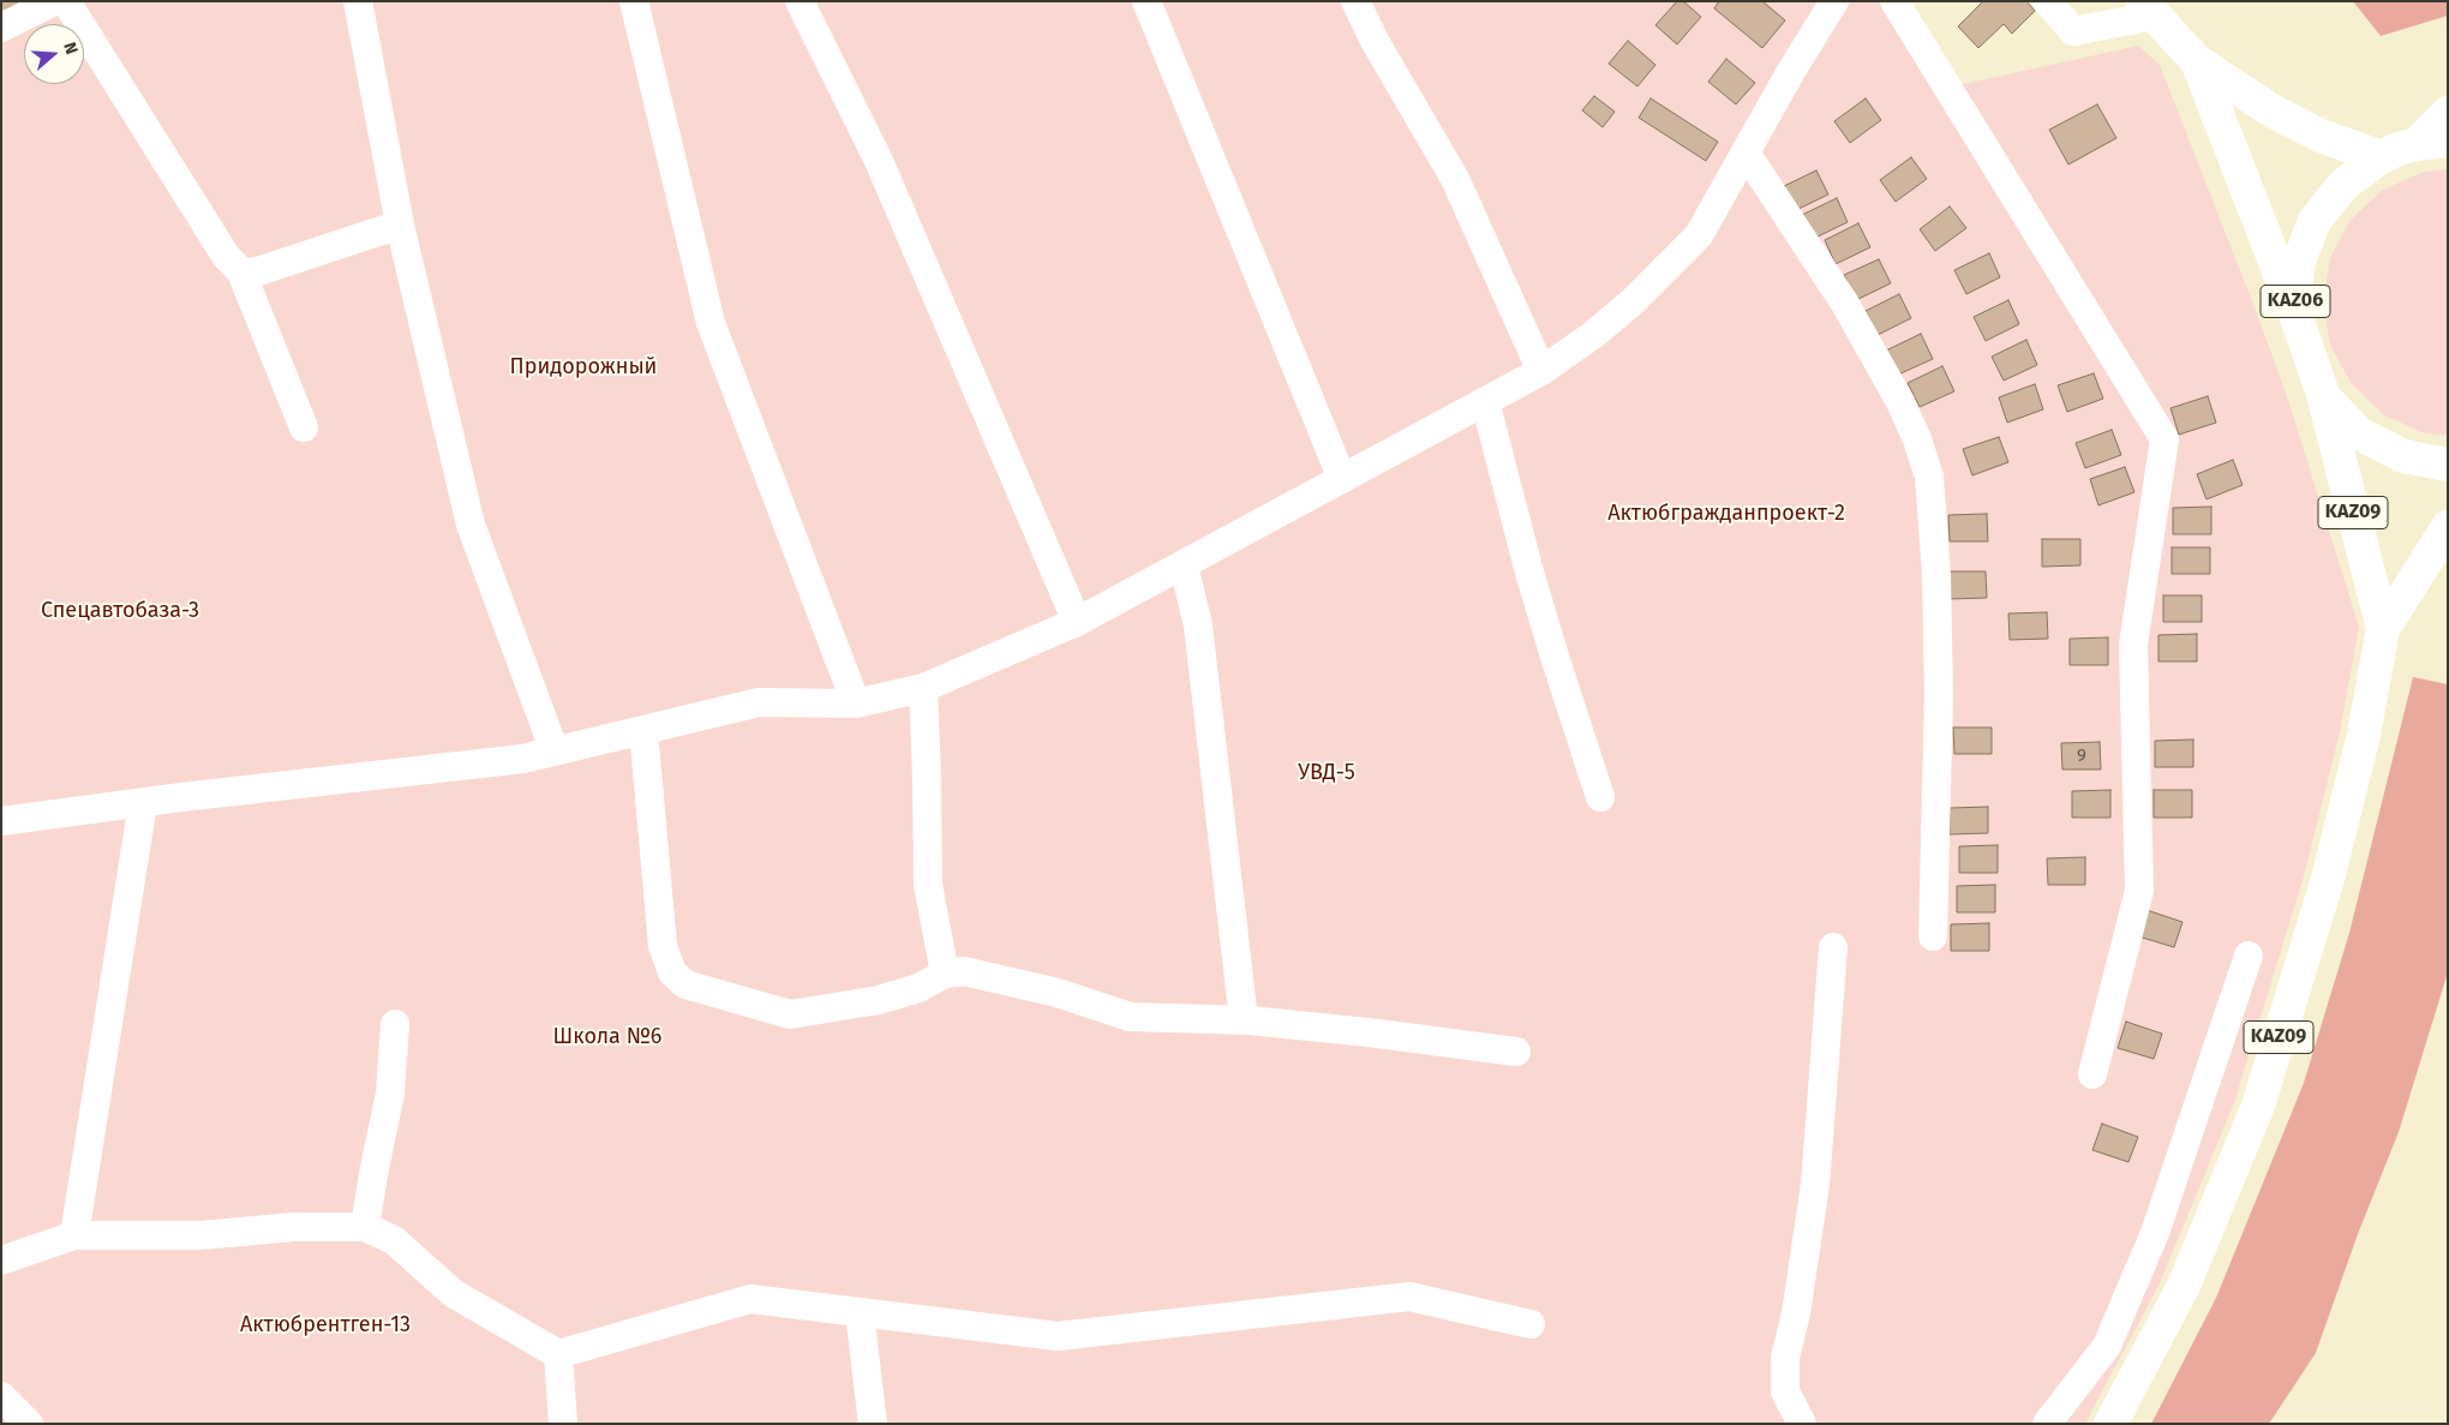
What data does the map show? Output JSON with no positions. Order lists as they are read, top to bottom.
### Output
{
  "streets": {
    "main road": ["KАZ06", "KAZ09"]
  },
  "crossings": [
    ["KАZ06", "KAZ09"]
  ],
  "parks": [
    "Придорожный",
    "Актюбгражданпроект-2",
    "Спецавтобаза-3",
    "УВД-5",
    "Школа №6",
    "Актюбрентген-13"
  ],
  "house_numbers": ["9"],
  "north": "right"
}
